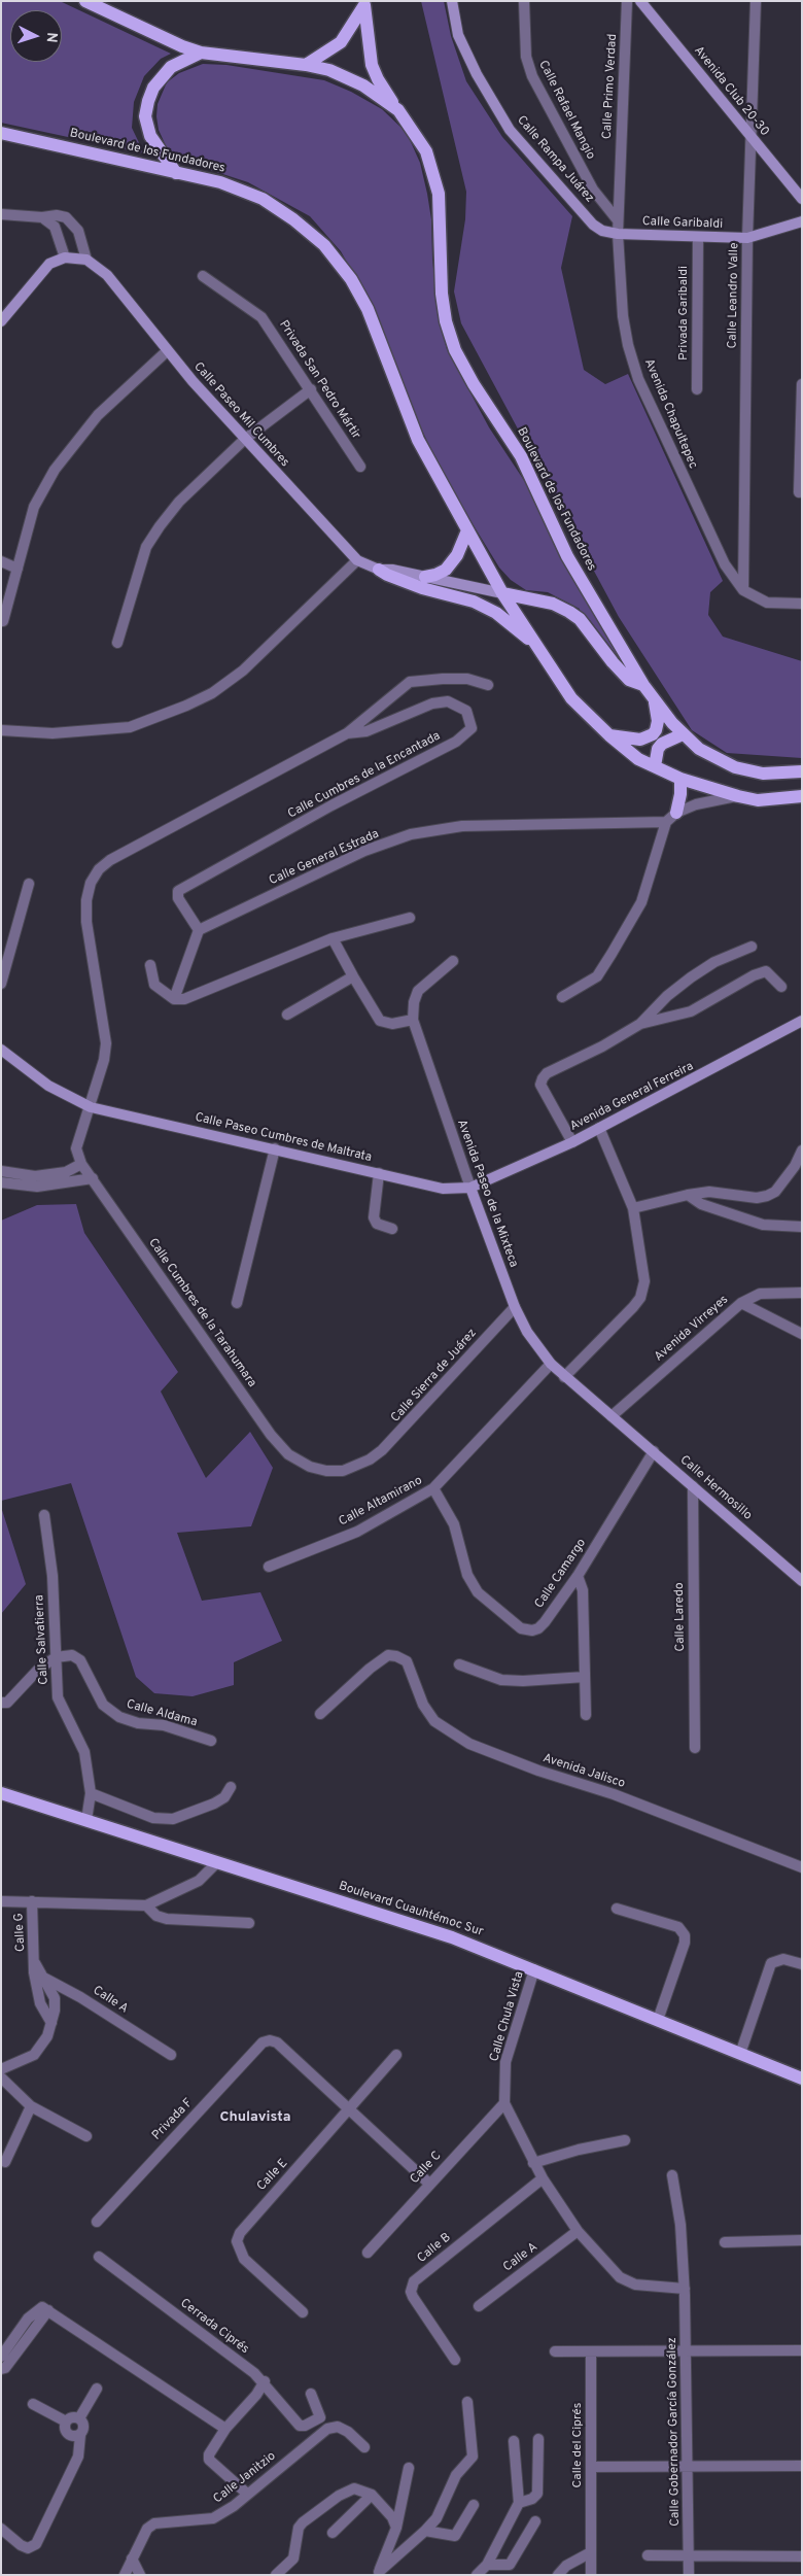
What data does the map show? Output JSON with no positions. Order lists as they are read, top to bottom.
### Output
{
  "streets": {
    "main road": ["Boulevard de los Fundadores", "Boulevard Cuauhtémoc Sur"],
    "street": [
      "Calle Primo Verdad",
      "Avenida Club 20-30",
      "Calle Rafael Mangio",
      "Calle Rampa Juárez",
      "Calle Garibaldi",
      "Calle Leandro Valle",
      "Privada Garibaldi",
      "Privada San Pedro Mártir",
      "Avenida Chapultepec",
      "Calle Paseo Mil Cumbres",
      "Calle Cumbres de la Encantada",
      "Calle General Estrada",
      "Avenida General Ferreira",
      "Calle Paseo Cumbres de Maltrata",
      "Avenida Paseo de la Mixteca",
      "Calle Cumbres de la Tarahumara",
      "Avenida Virreyes",
      "Calle Sierra de Juárez",
      "Calle Hermosillo",
      "Calle Altamirano",
      "Calle Camargo",
      "Calle Laredo",
      "Calle Salvatierra",
      "Calle Aldama",
      "Avenida Jalisco",
      "Calle G",
      "Calle A",
      "Calle Chula Vista",
      "Privada F",
      "Calle C",
      "Calle E",
      "Calle B",
      "Cerrada Ciprés",
      "Calle Gobernador García González",
      "Calle del Ciprés",
      "Calle Janitzio"
    ]
  },
  "crossings": [
    ["Calle Primo Verdad", "Calle Rafael Mangio"],
    ["Calle Primo Verdad", "Calle Rampa Juárez"],
    ["Calle Primo Verdad", "Calle Garibaldi"],
    ["Calle Primo Verdad", "Avenida Chapultepec"],
    ["Avenida Club 20-30", "Calle Leandro Valle"],
    ["Boulevard de los Fundadores", "Calle Paseo Mil Cumbres"],
    ["Calle Rampa Juárez", "Calle Garibaldi"],
    ["Calle Rampa Juárez", "Avenida Chapultepec"],
    ["Calle Garibaldi", "Calle Leandro Valle"],
    ["Calle Garibaldi", "Privada Garibaldi"],
    ["Calle Garibaldi", "Avenida Chapultepec"],
    ["Calle Leandro Valle", "Avenida Chapultepec"],
    ["Calle Cumbres de la Encantada", "Calle General Estrada"],
    ["Calle Cumbres de la Encantada", "Calle Paseo Cumbres de Maltrata"],
    ["Calle Cumbres de la Encantada", "Calle Cumbres de la Tarahumara"],
    ["Avenida General Ferreira", "Calle Paseo Cumbres de Maltrata"],
    ["Avenida General Ferreira", "Avenida Paseo de la Mixteca"],
    ["Calle Paseo Cumbres de Maltrata", "Avenida Paseo de la Mixteca"],
    ["Calle Paseo Cumbres de Maltrata", "Calle Cumbres de la Tarahumara"],
    ["Avenida Paseo de la Mixteca", "Avenida Virreyes"],
    ["Avenida Paseo de la Mixteca", "Calle Sierra de Juárez"],
    ["Avenida Paseo de la Mixteca", "Calle Hermosillo"],
    ["Avenida Paseo de la Mixteca", "Calle Altamirano"],
    ["Calle Cumbres de la Tarahumara", "Calle Sierra de Juárez"],
    ["Avenida Virreyes", "Calle Hermosillo"],
    ["Calle Hermosillo", "Calle Camargo"],
    ["Calle Hermosillo", "Calle Laredo"],
    ["Calle Altamirano", "Calle Camargo"],
    ["Calle Salvatierra", "Calle Aldama"],
    ["Calle Salvatierra", "Boulevard Cuauhtémoc Sur"],
    ["Boulevard Cuauhtémoc Sur", "Calle Chula Vista"],
    ["Calle G", "Calle A"],
    ["Calle A", "Calle Chula Vista"],
    ["Calle Chula Vista", "Calle C"],
    ["Calle Chula Vista", "Calle B"],
    ["Calle Chula Vista", "Calle Gobernador García González"],
    ["Privada F", "Calle E"]
  ],
  "districts": ["Chulavista"],
  "north": "right"
}
